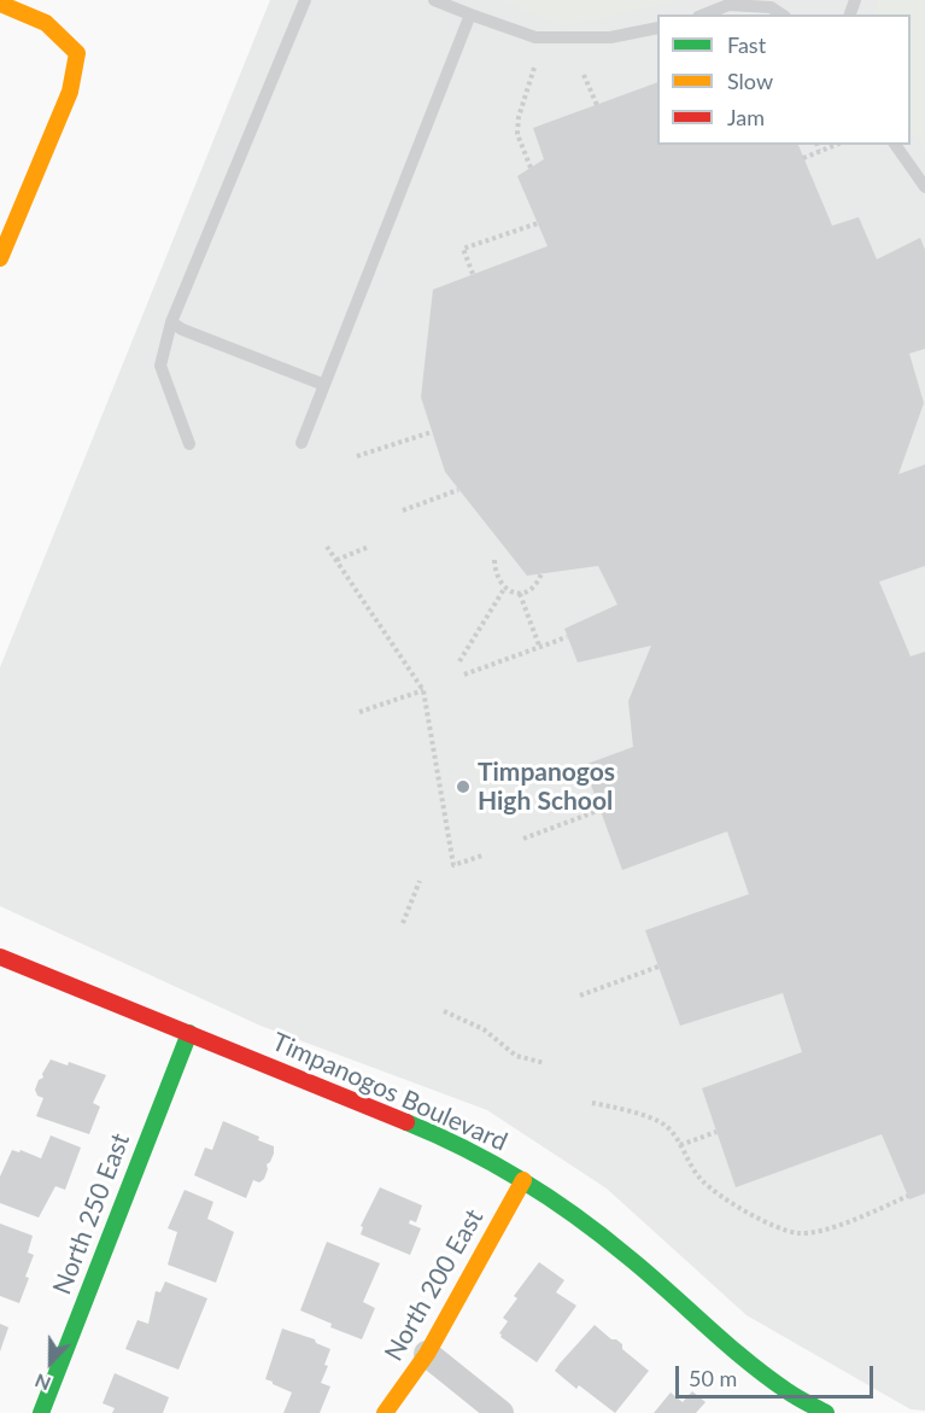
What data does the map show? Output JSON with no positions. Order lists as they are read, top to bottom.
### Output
{
  "streets": {
    "street": ["Timpanogos Boulevard", "North 250 East", "North 200 East"]
  },
  "crossings": [
    ["Timpanogos Boulevard", "North 250 East"],
    ["Timpanogos Boulevard", "North 200 East"]
  ],
  "places": ["Timpanogos High School"],
  "legend": ["Fast", "Slow", "Jam"],
  "scale_bar": "50 m",
  "north": "bottom"
}
